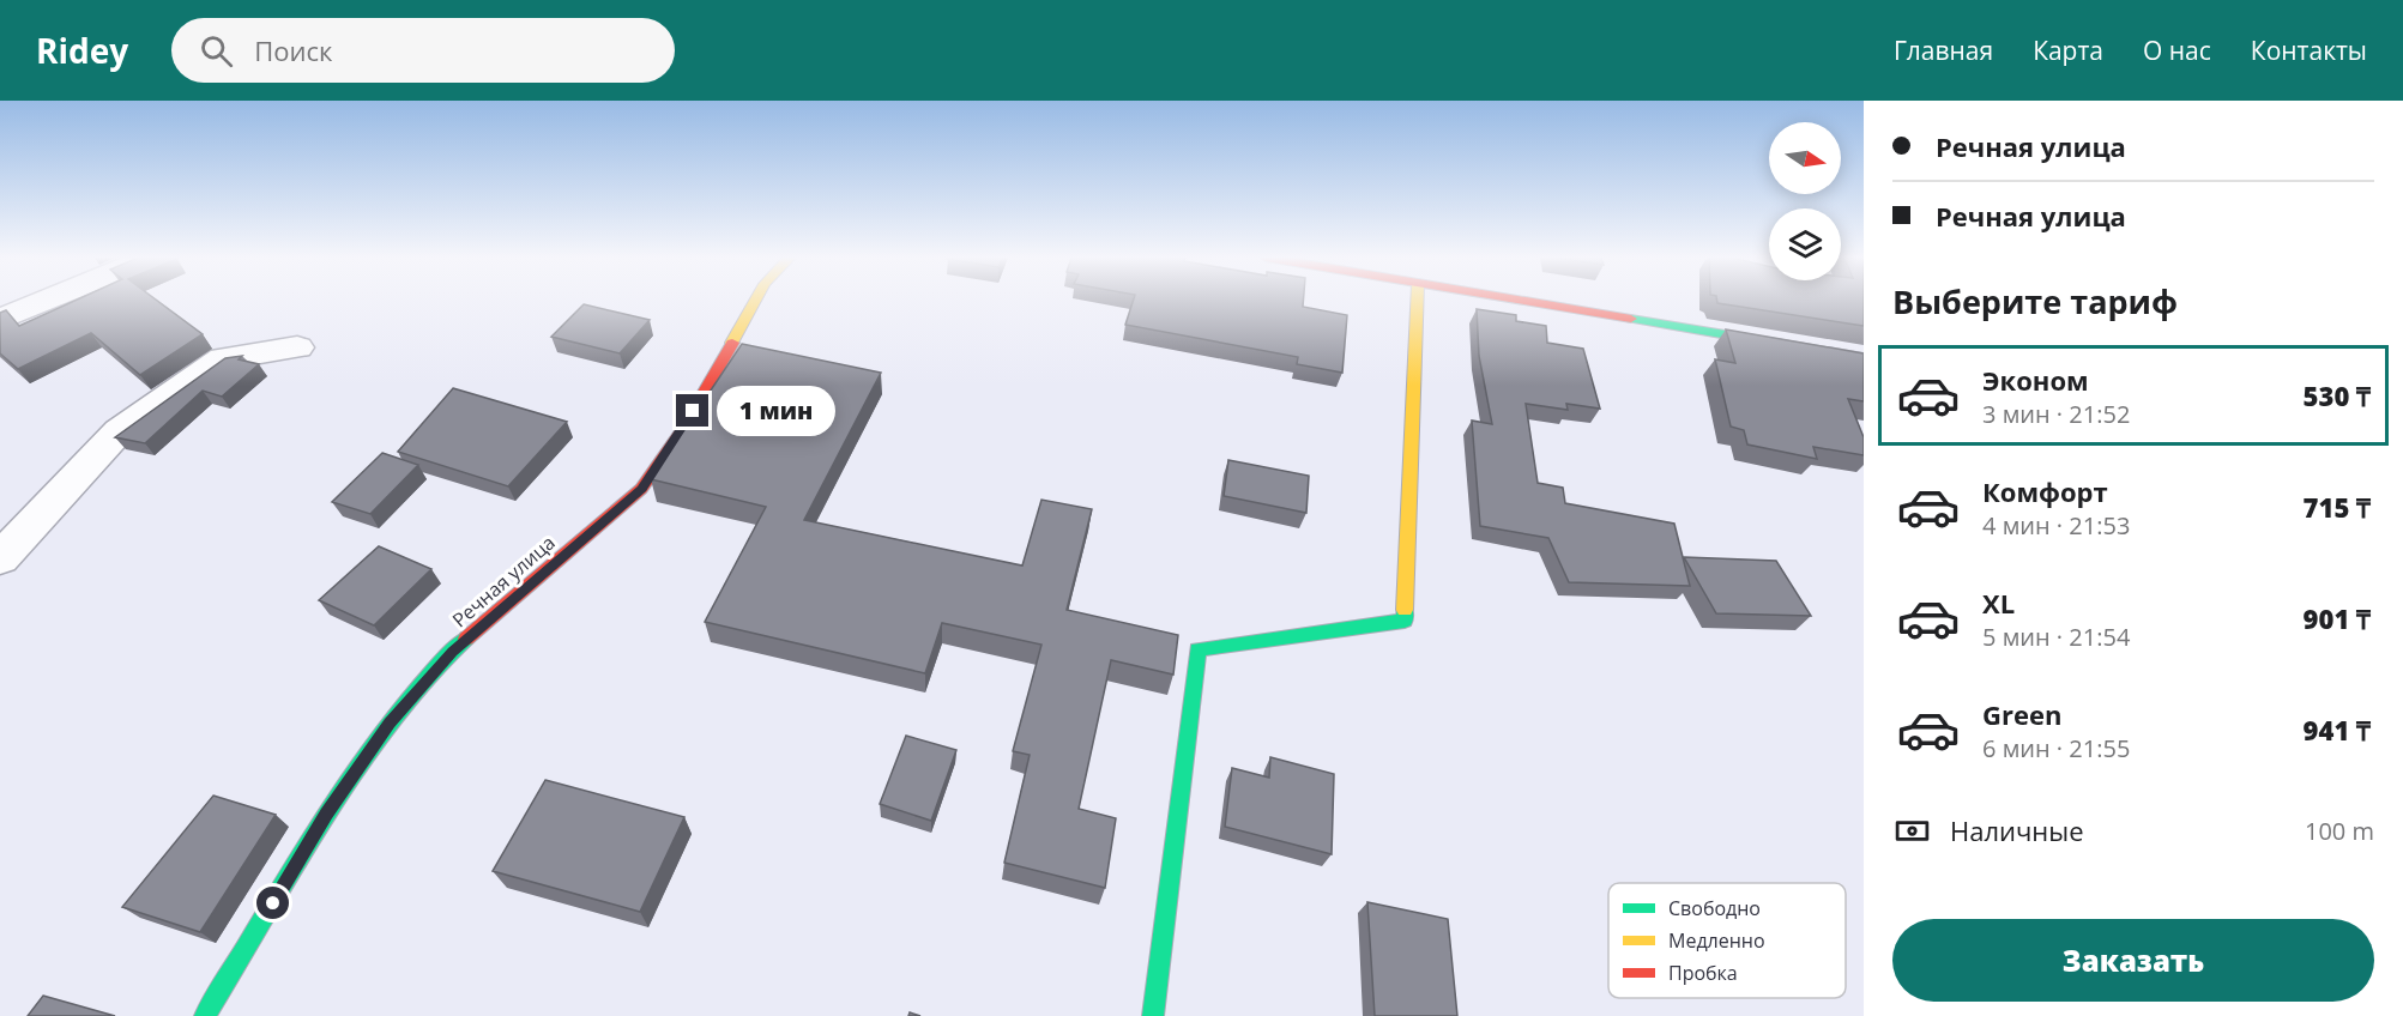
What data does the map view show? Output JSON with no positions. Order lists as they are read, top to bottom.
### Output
{
  "streets": {
    "street": ["Речная улица"]
  },
  "legend": ["Свободно", "Медленно", "Пробка"],
  "north": "right",
  "page": {
    "header": "Ridey",
    "search": "Поиск",
    "nav": [
      "Главная",
      "Карта",
      "О нас",
      "Контакты"
    ],
    "banner": ["Речная улица", "Речная улица"],
    "heading": "Выберите тариф",
    "list": [
      {
        "name": "Эконом",
        "note": "3 мин · 21:52",
        "value": "530 ₸"
      },
      {
        "name": "Комфорт",
        "note": "4 мин · 21:53",
        "value": "715 ₸"
      },
      {
        "name": "XL",
        "note": "5 мин · 21:54",
        "value": "901 ₸"
      },
      {
        "name": "Green",
        "note": "6 мин · 21:55",
        "value": "941 ₸"
      }
    ],
    "bubble": "1 мин",
    "pay": ["Наличные", "100 m"],
    "buttons": "Заказать"
  }
}
